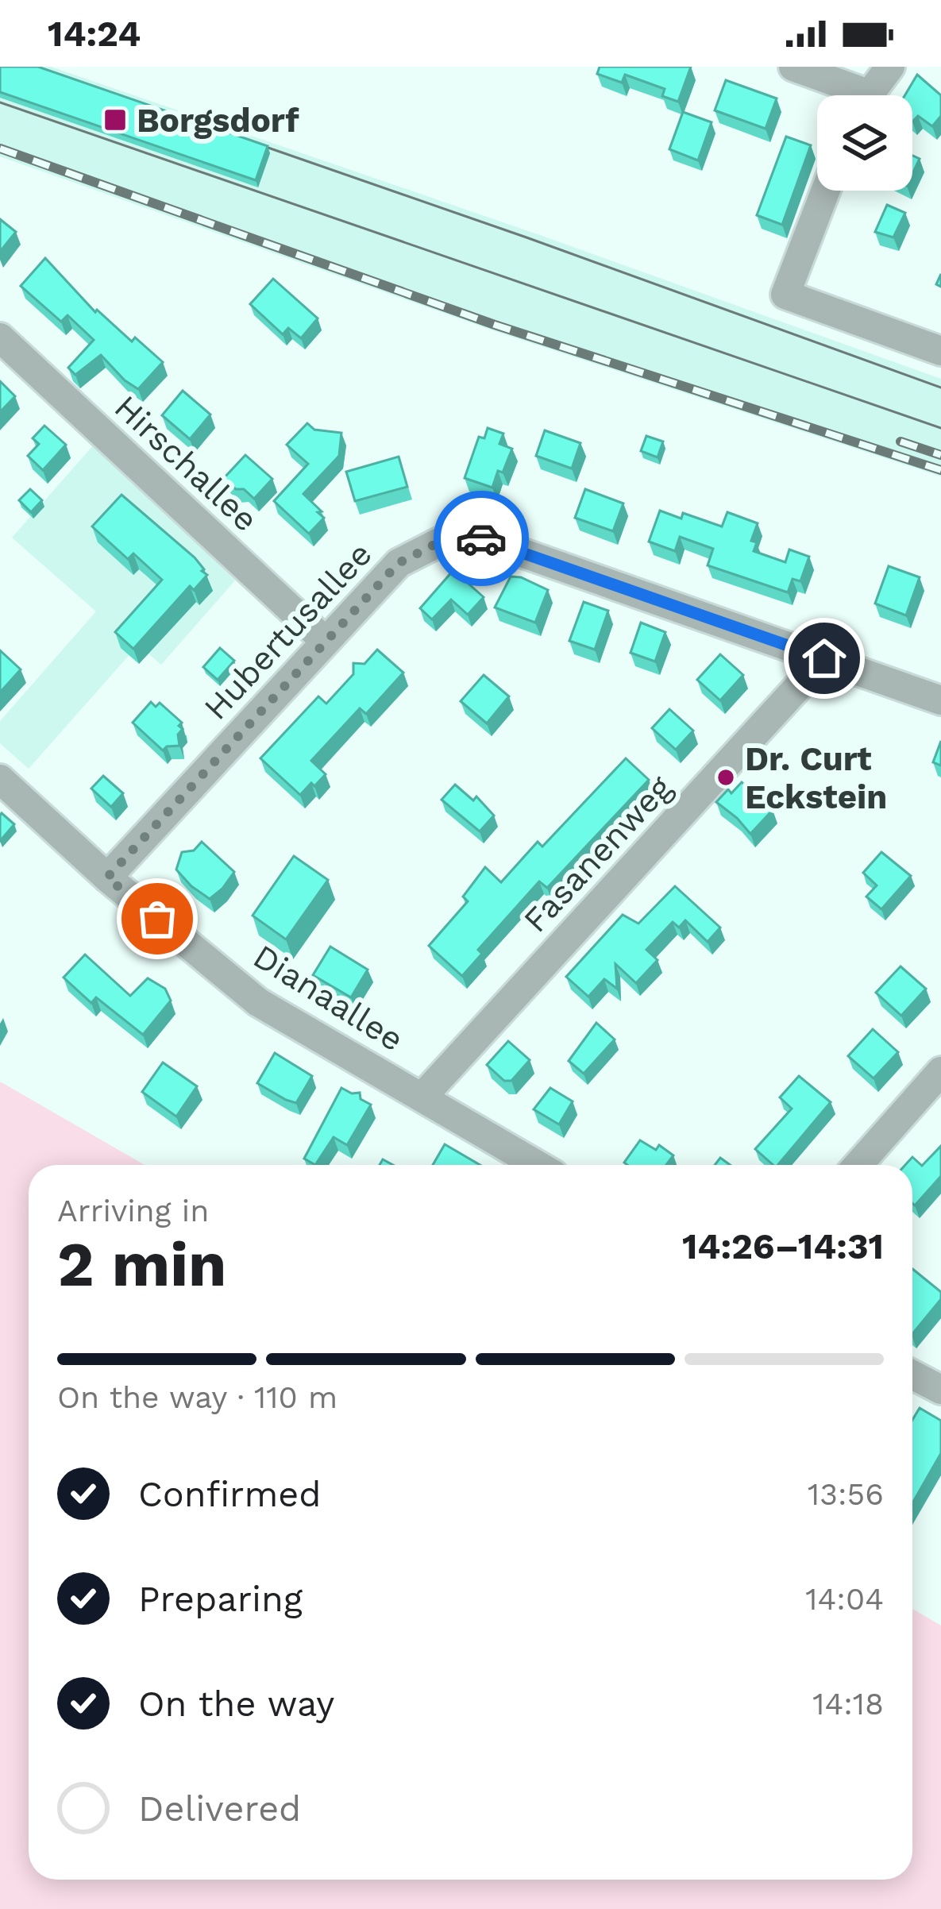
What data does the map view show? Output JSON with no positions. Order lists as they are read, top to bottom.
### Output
{
  "streets": {
    "street": [
      "Hirschallee",
      "Hubertusallee",
      "Fasanenweg",
      "Dianaallee"
    ]
  },
  "crossings": [
    ["Hirschallee", "Hubertusallee"],
    ["Hubertusallee", "Fasanenweg"],
    ["Hubertusallee", "Dianaallee"],
    ["Fasanenweg", "Dianaallee"]
  ],
  "places": {
    "transit": ["Borgsdorf"],
    "other": ["Dr. Curt Eckstein"]
  },
  "page": {
    "status": "14:24",
    "heading": ["2 min", "Arriving in", "14:26–14:31"],
    "bar": "On the way · 110 m",
    "list": [
      ["Confirmed", "13:56"],
      ["Preparing", "14:04"],
      ["On the way", "14:18"],
      "Delivered"
    ]
  }
}
